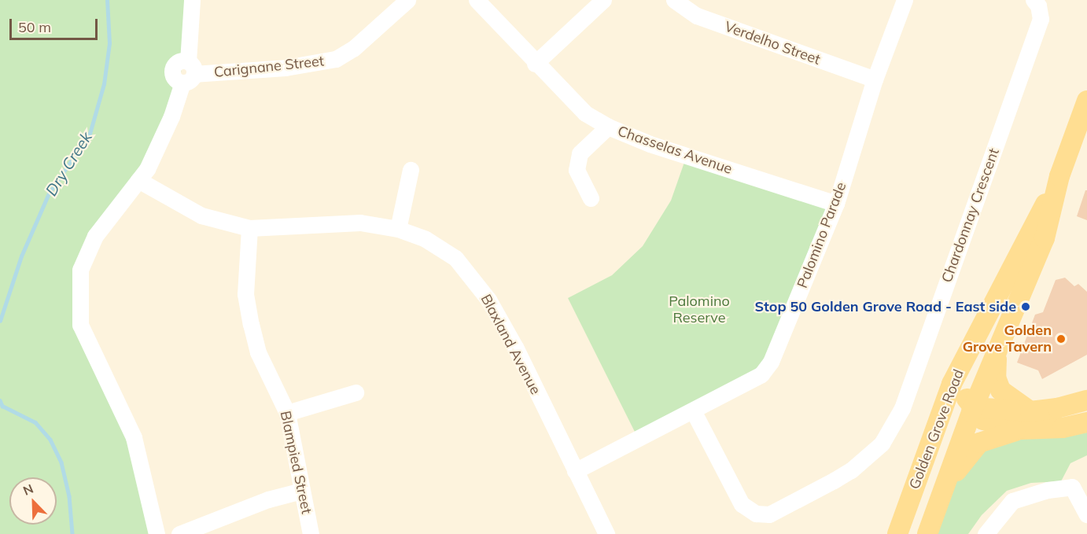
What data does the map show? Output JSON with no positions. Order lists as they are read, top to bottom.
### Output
{
  "streets": {
    "main road": ["Golden Grove Road"],
    "street": [
      "Verdelho Street",
      "Carignane Street",
      "Chasselas Avenue",
      "Chardonnay Crescent",
      "Palomino Parade",
      "Blaxland Avenue",
      "Blampied Street"
    ]
  },
  "crossings": [
    ["Verdelho Street", "Palomino Parade"],
    ["Chasselas Avenue", "Palomino Parade"],
    ["Chardonnay Crescent", "Palomino Parade"],
    ["Palomino Parade", "Blaxland Avenue"],
    ["Blaxland Avenue", "Blampied Street"]
  ],
  "water": ["Dry Creek"],
  "parks": ["Palomino Reserve"],
  "places": ["Stop 50 Golden Grove Road - East side", "Golden Grove Tavern"],
  "scale_bar": "50 m",
  "north": "top left"
}
